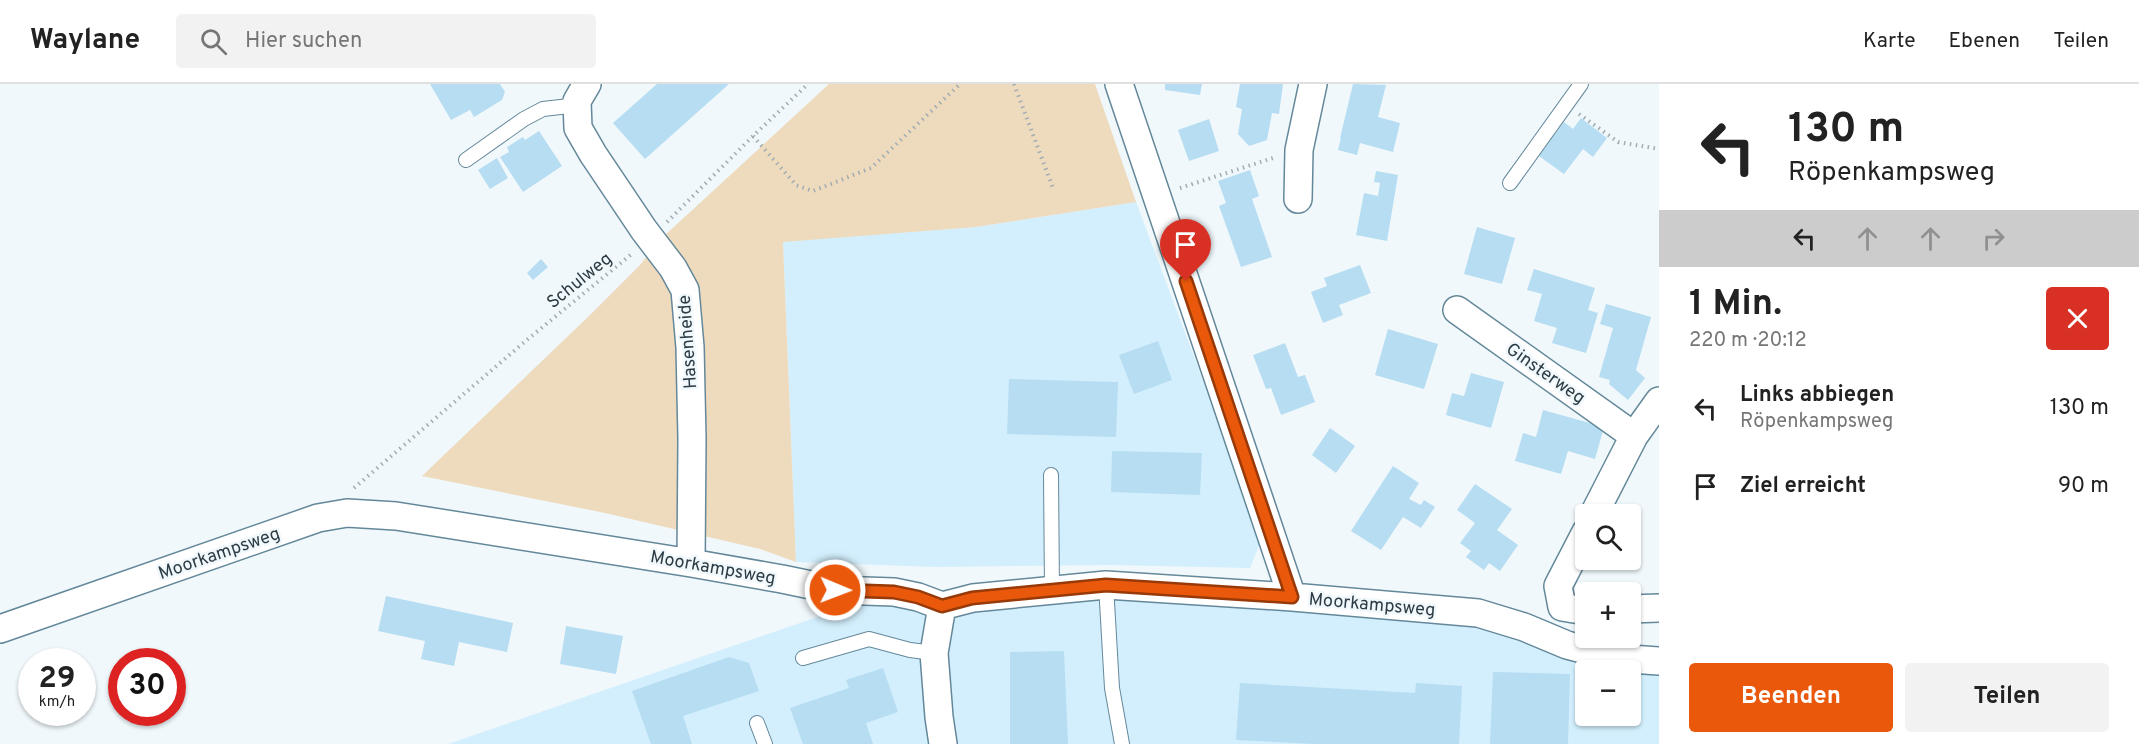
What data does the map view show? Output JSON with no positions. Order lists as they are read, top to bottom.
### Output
{
  "streets": {
    "street": ["Hasenheide", "Ginsterweg", "Moorkampsweg"],
    "path": ["Schulweg"]
  },
  "crossings": [
    ["Schulweg", "Hasenheide"],
    ["Hasenheide", "Moorkampsweg"]
  ],
  "page": {
    "header": "Waylane",
    "search": "Hier suchen",
    "nav": ["Karte", "Ebenen", "Teilen"],
    "turn": ["130 m", "Röpenkampsweg"],
    "heading": ["1 Min.", "220 m · 20:12"],
    "list": [
      {
        "name": "Links abbiegen",
        "note": "Röpenkampsweg",
        "value": "130 m"
      },
      {
        "name": "Ziel erreicht",
        "value": "90 m"
      }
    ],
    "map_buttons": ["+", "−"],
    "speed": "29 km/h",
    "limit": "30",
    "buttons": ["Beenden", "Teilen"]
  }
}
